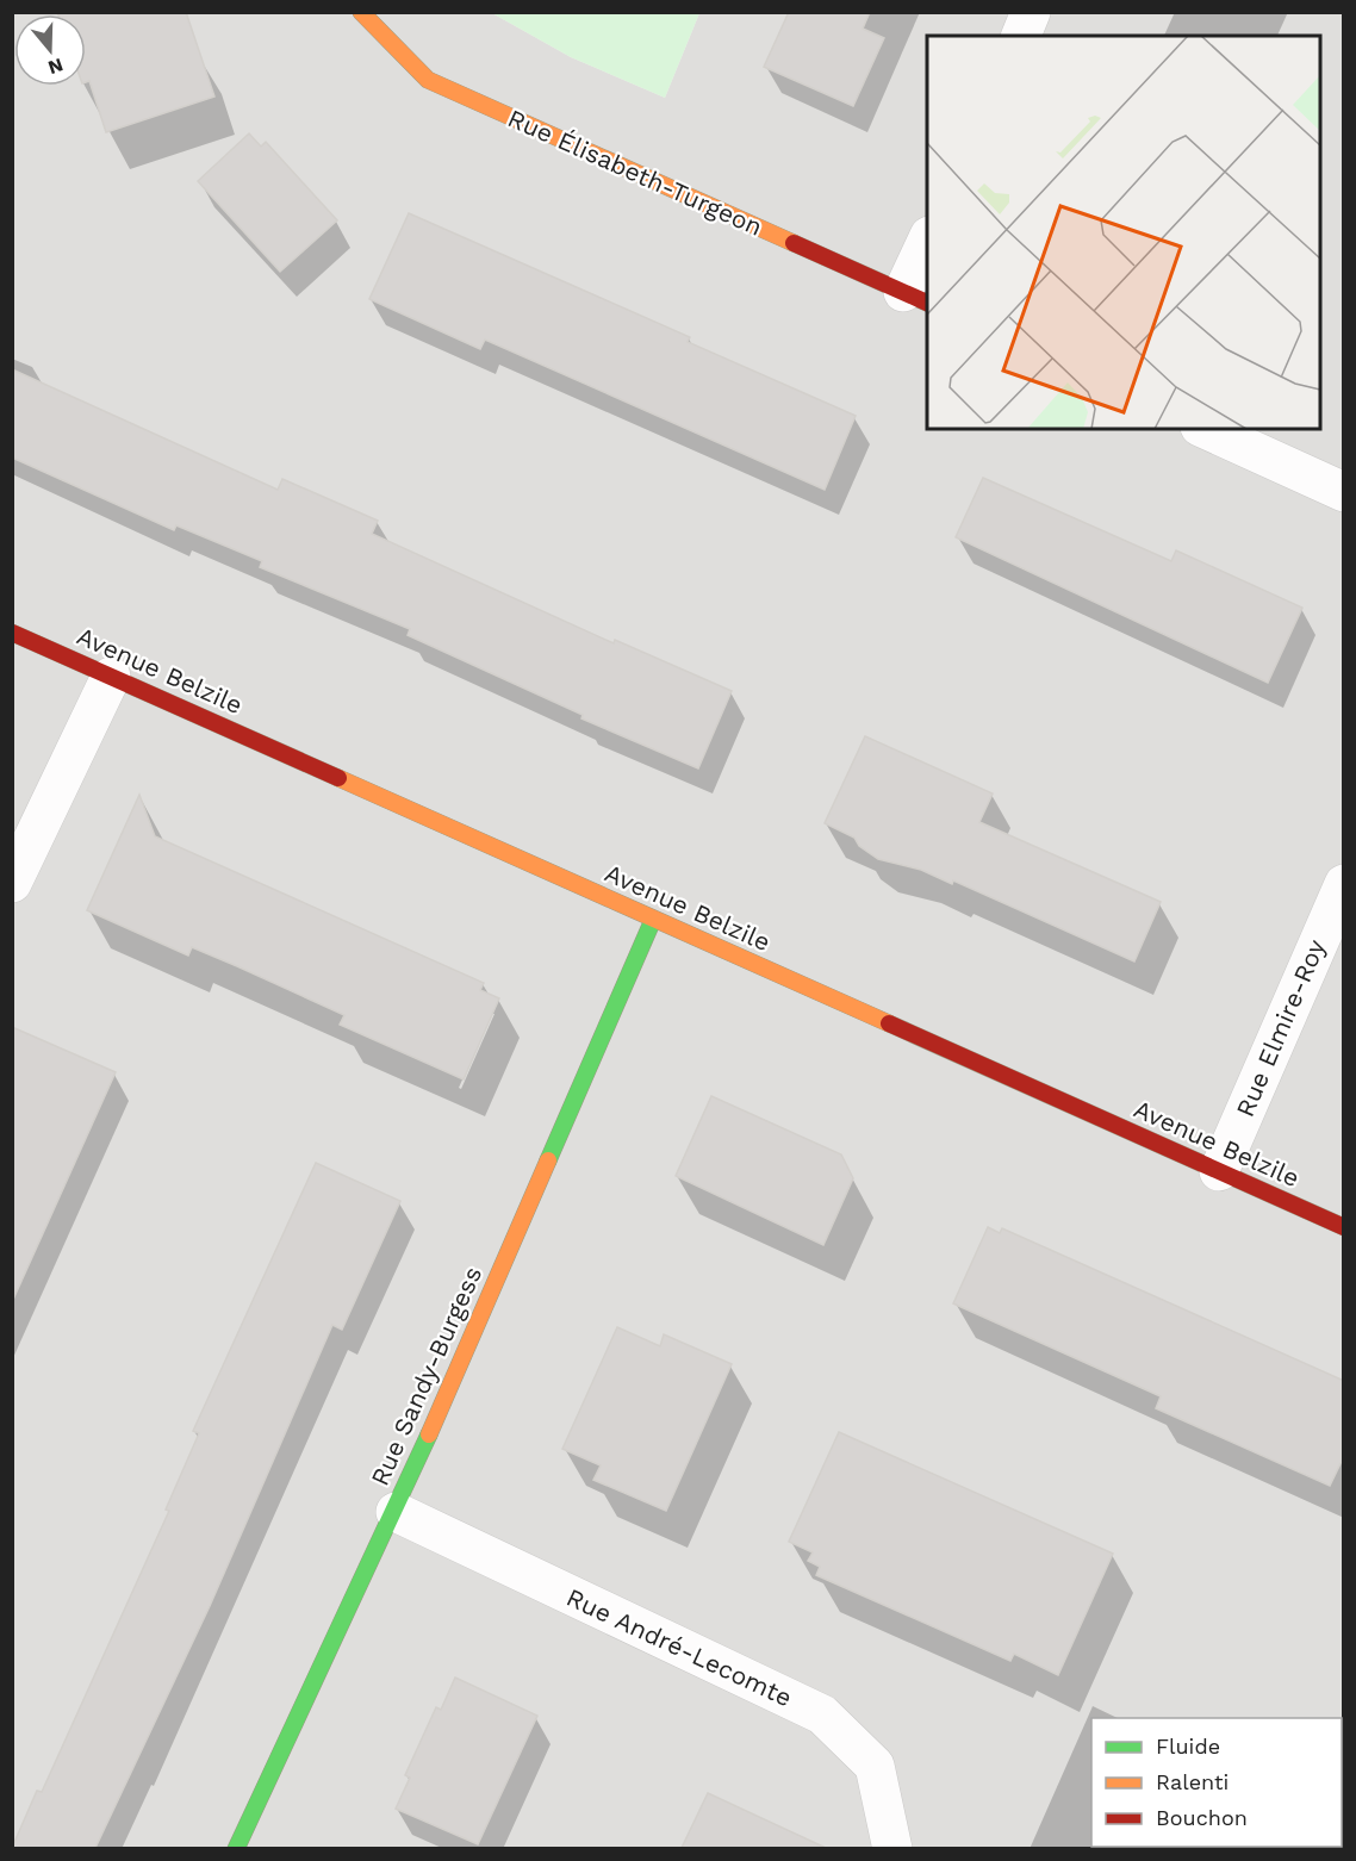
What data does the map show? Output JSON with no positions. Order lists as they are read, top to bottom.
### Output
{
  "streets": {
    "street": [
      "Rue Élisabeth-Turgeon",
      "Avenue Belzile",
      "Rue Elmire-Roy",
      "Rue Sandy-Burgess",
      "Rue André-Lecomte"
    ]
  },
  "crossings": [
    ["Avenue Belzile", "Rue Elmire-Roy"],
    ["Avenue Belzile", "Rue Sandy-Burgess"],
    ["Rue Sandy-Burgess", "Rue André-Lecomte"]
  ],
  "legend": ["Fluide", "Ralenti", "Bouchon"],
  "north": "bottom"
}
